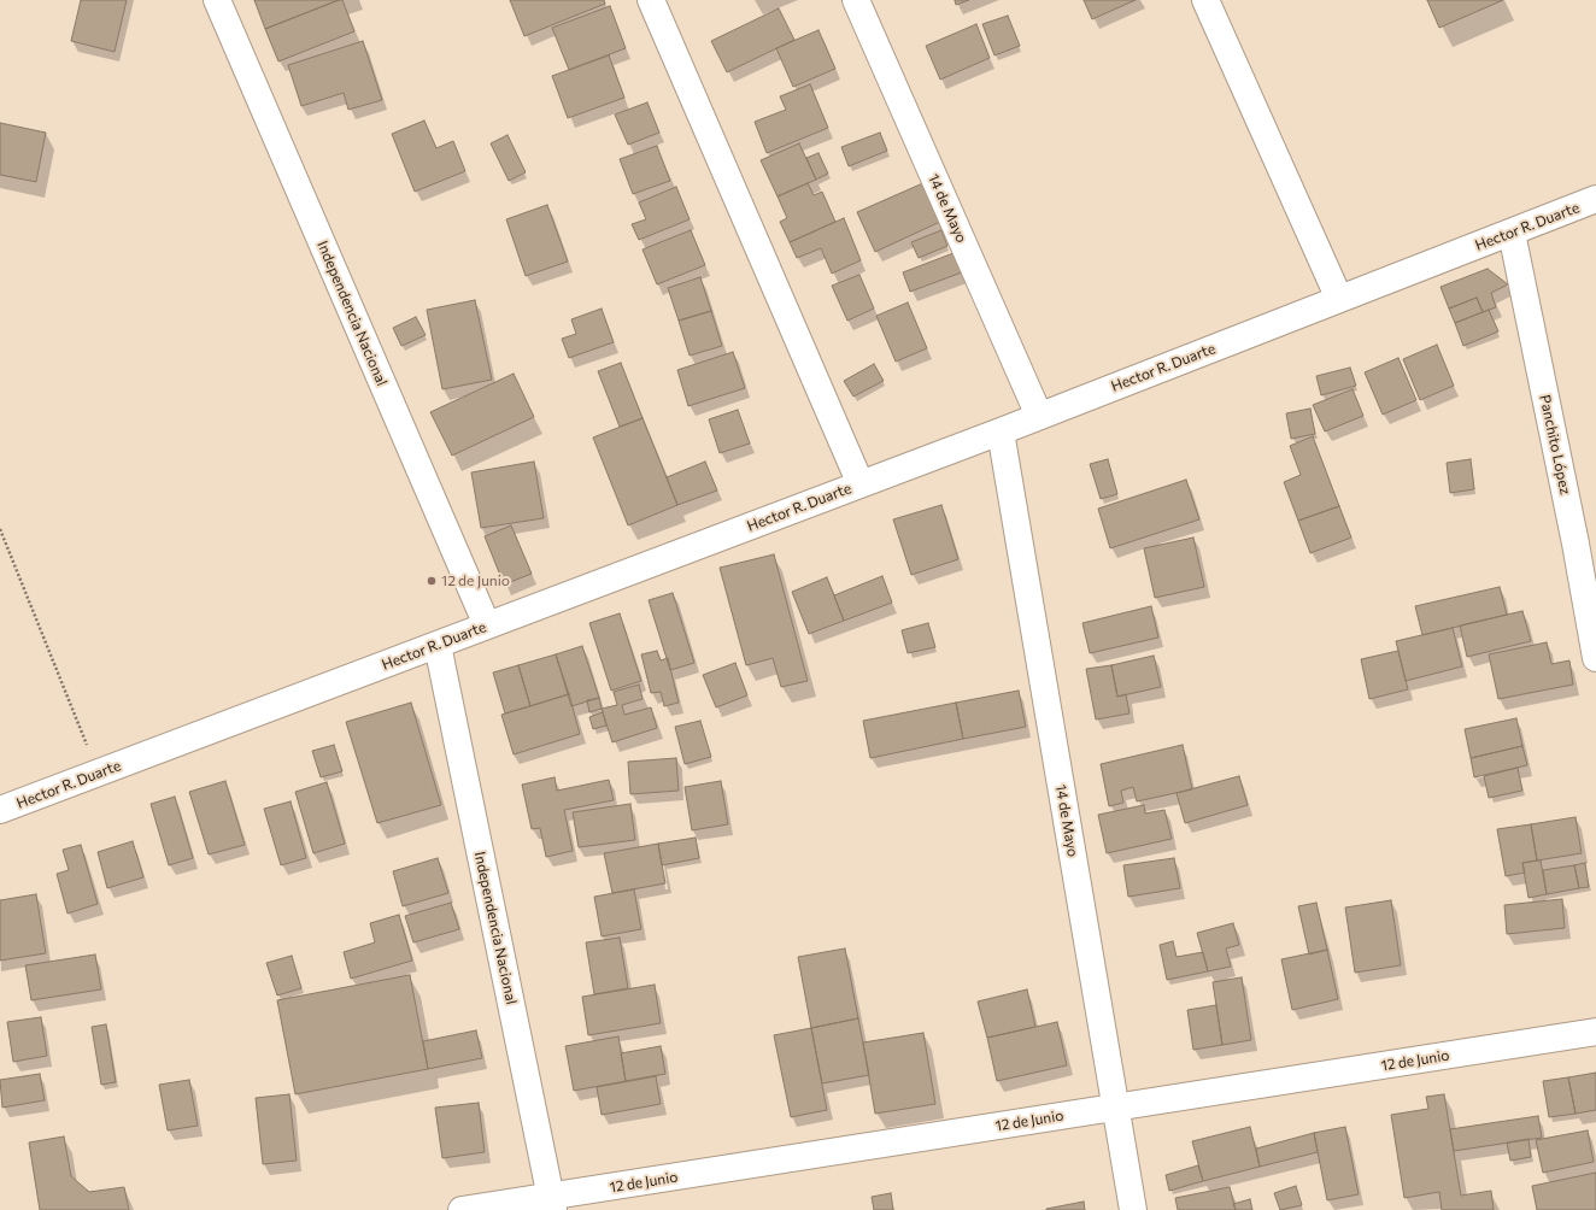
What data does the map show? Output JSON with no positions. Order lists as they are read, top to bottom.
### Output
{
  "streets": {
    "street": [
      "14 de Mayo",
      "Hector R. Duarte",
      "Independencia Nacional",
      "Panchito López",
      "12 de Junio"
    ]
  },
  "crossings": [
    ["14 de Mayo", "Hector R. Duarte"],
    ["14 de Mayo", "12 de Junio"],
    ["Hector R. Duarte", "Independencia Nacional"],
    ["Hector R. Duarte", "Panchito López"],
    ["Independencia Nacional", "12 de Junio"]
  ],
  "places": ["12 de Junio"]
}
